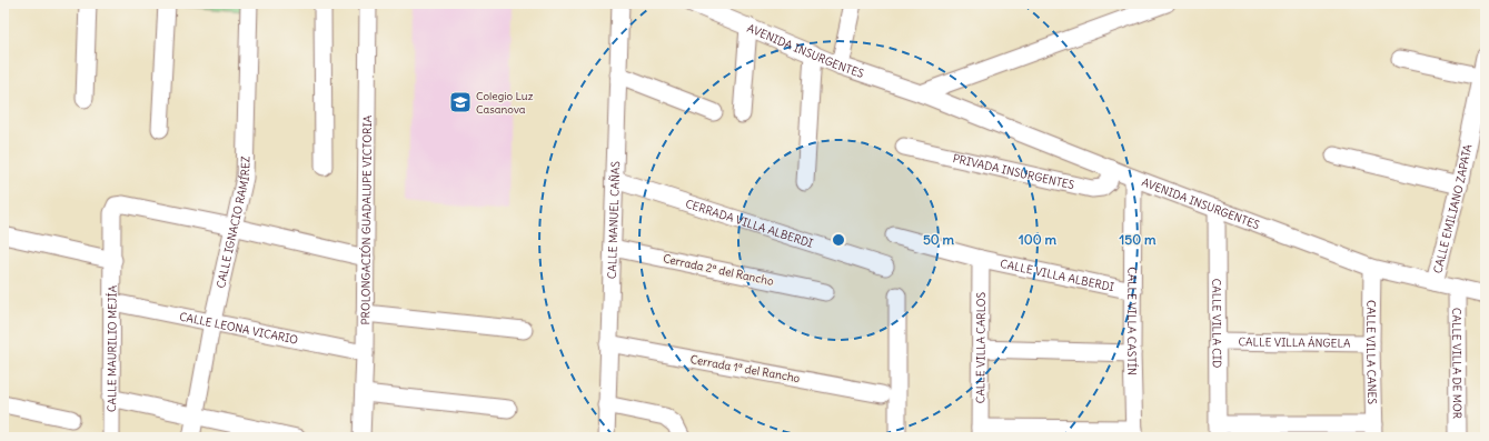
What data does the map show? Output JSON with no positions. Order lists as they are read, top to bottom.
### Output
{
  "streets": {
    "street": [
      "AVENIDA INSURGENTES",
      "PRIVADA INSURGENTES",
      "CALLE EMILIANO ZAPATA",
      "PROLONGACIÓN GUADALUPE VICTORIA",
      "CALLE MANUEL CAÑAS",
      "CALLE IGNACIO RAMÍREZ",
      "CERRADA VILLA ALBERDI",
      "Cerrada 2ª del Rancho",
      "CALLE VILLA ALBERDI",
      "CALLE VILLA CASTÍN",
      "CALLE VILLA CID",
      "CALLE LEONA VICARIO",
      "CALLE VILLA ÁNGELA",
      "CALLE VILLA CARLOS",
      "CALLE MAURILIO MEJÍA",
      "CALLE VILLA CANES",
      "CALLE VILLA DE MOR",
      "Cerrada 1ª del Rancho"
    ]
  },
  "crossings": [
    ["AVENIDA INSURGENTES", "PRIVADA INSURGENTES"],
    ["AVENIDA INSURGENTES", "CALLE EMILIANO ZAPATA"],
    ["AVENIDA INSURGENTES", "CALLE VILLA CASTÍN"],
    ["AVENIDA INSURGENTES", "CALLE VILLA CID"],
    ["AVENIDA INSURGENTES", "CALLE VILLA CANES"],
    ["AVENIDA INSURGENTES", "CALLE VILLA DE MOR"],
    ["PROLONGACIÓN GUADALUPE VICTORIA", "CALLE LEONA VICARIO"],
    ["CALLE MANUEL CAÑAS", "CERRADA VILLA ALBERDI"],
    ["CALLE MANUEL CAÑAS", "Cerrada 2ª del Rancho"],
    ["CALLE MANUEL CAÑAS", "Cerrada 1ª del Rancho"],
    ["CALLE IGNACIO RAMÍREZ", "CALLE LEONA VICARIO"],
    ["CALLE IGNACIO RAMÍREZ", "CALLE MAURILIO MEJÍA"],
    ["CALLE VILLA ALBERDI", "CALLE VILLA CASTÍN"],
    ["CALLE VILLA ALBERDI", "CALLE VILLA CARLOS"],
    ["CALLE VILLA CID", "CALLE VILLA ÁNGELA"],
    ["CALLE LEONA VICARIO", "CALLE MAURILIO MEJÍA"],
    ["CALLE VILLA ÁNGELA", "CALLE VILLA CANES"]
  ],
  "places": {
    "school or university": ["Colegio Luz Casanova"]
  },
  "rings": ["50 m", "100 m", "150 m"]
}
